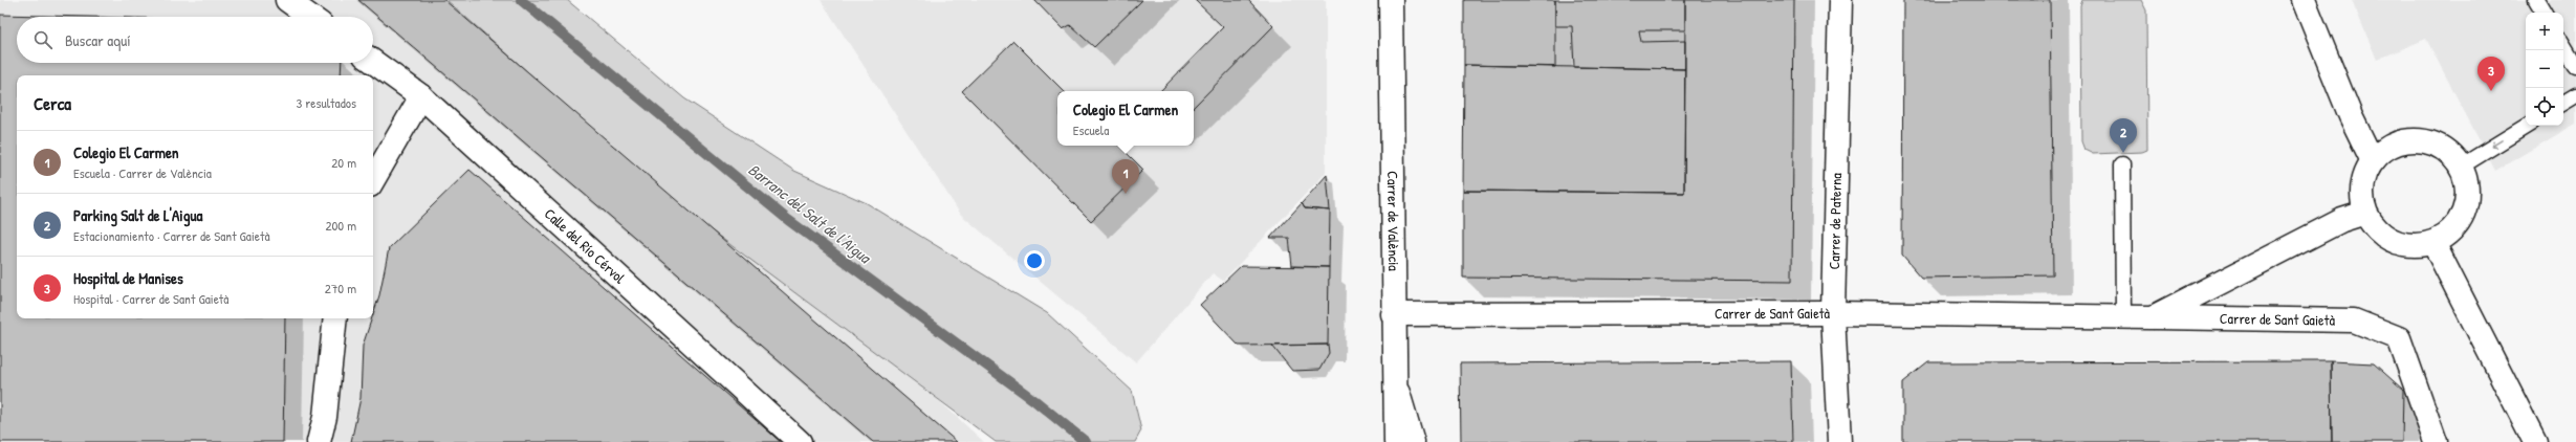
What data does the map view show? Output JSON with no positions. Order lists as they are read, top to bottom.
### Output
{
  "streets": {
    "street": [
      "Carrer de València",
      "Carrer de Paterna",
      "Calle del Río Cérvol",
      "Carrer de Sant Gaietà"
    ]
  },
  "crossings": [
    ["Carrer de València", "Carrer de Sant Gaietà"],
    ["Carrer de Paterna", "Carrer de Sant Gaietà"]
  ],
  "water": ["Barranc del Salt de l'Aigua"],
  "page": {
    "map_buttons": ["+", "−"],
    "search": "Buscar aquí",
    "pins": ["3", "2", "1"],
    "heading": ["Cerca", "3 resultados"],
    "popup": ["Colegio El Carmen", "Escuela"],
    "list": [
      {
        "mark": "1",
        "name": "Colegio El Carmen",
        "note": "Escuela · Carrer de València",
        "value": "20 m"
      },
      {
        "mark": "2",
        "name": "Parking Salt de L'Aigua",
        "note": "Estacionamiento · Carrer de Sant Gaietà",
        "value": "200 m"
      },
      {
        "mark": "3",
        "name": "Hospital de Manises",
        "note": "Hospital · Carrer de Sant Gaietà",
        "value": "270 m"
      }
    ]
  }
}
